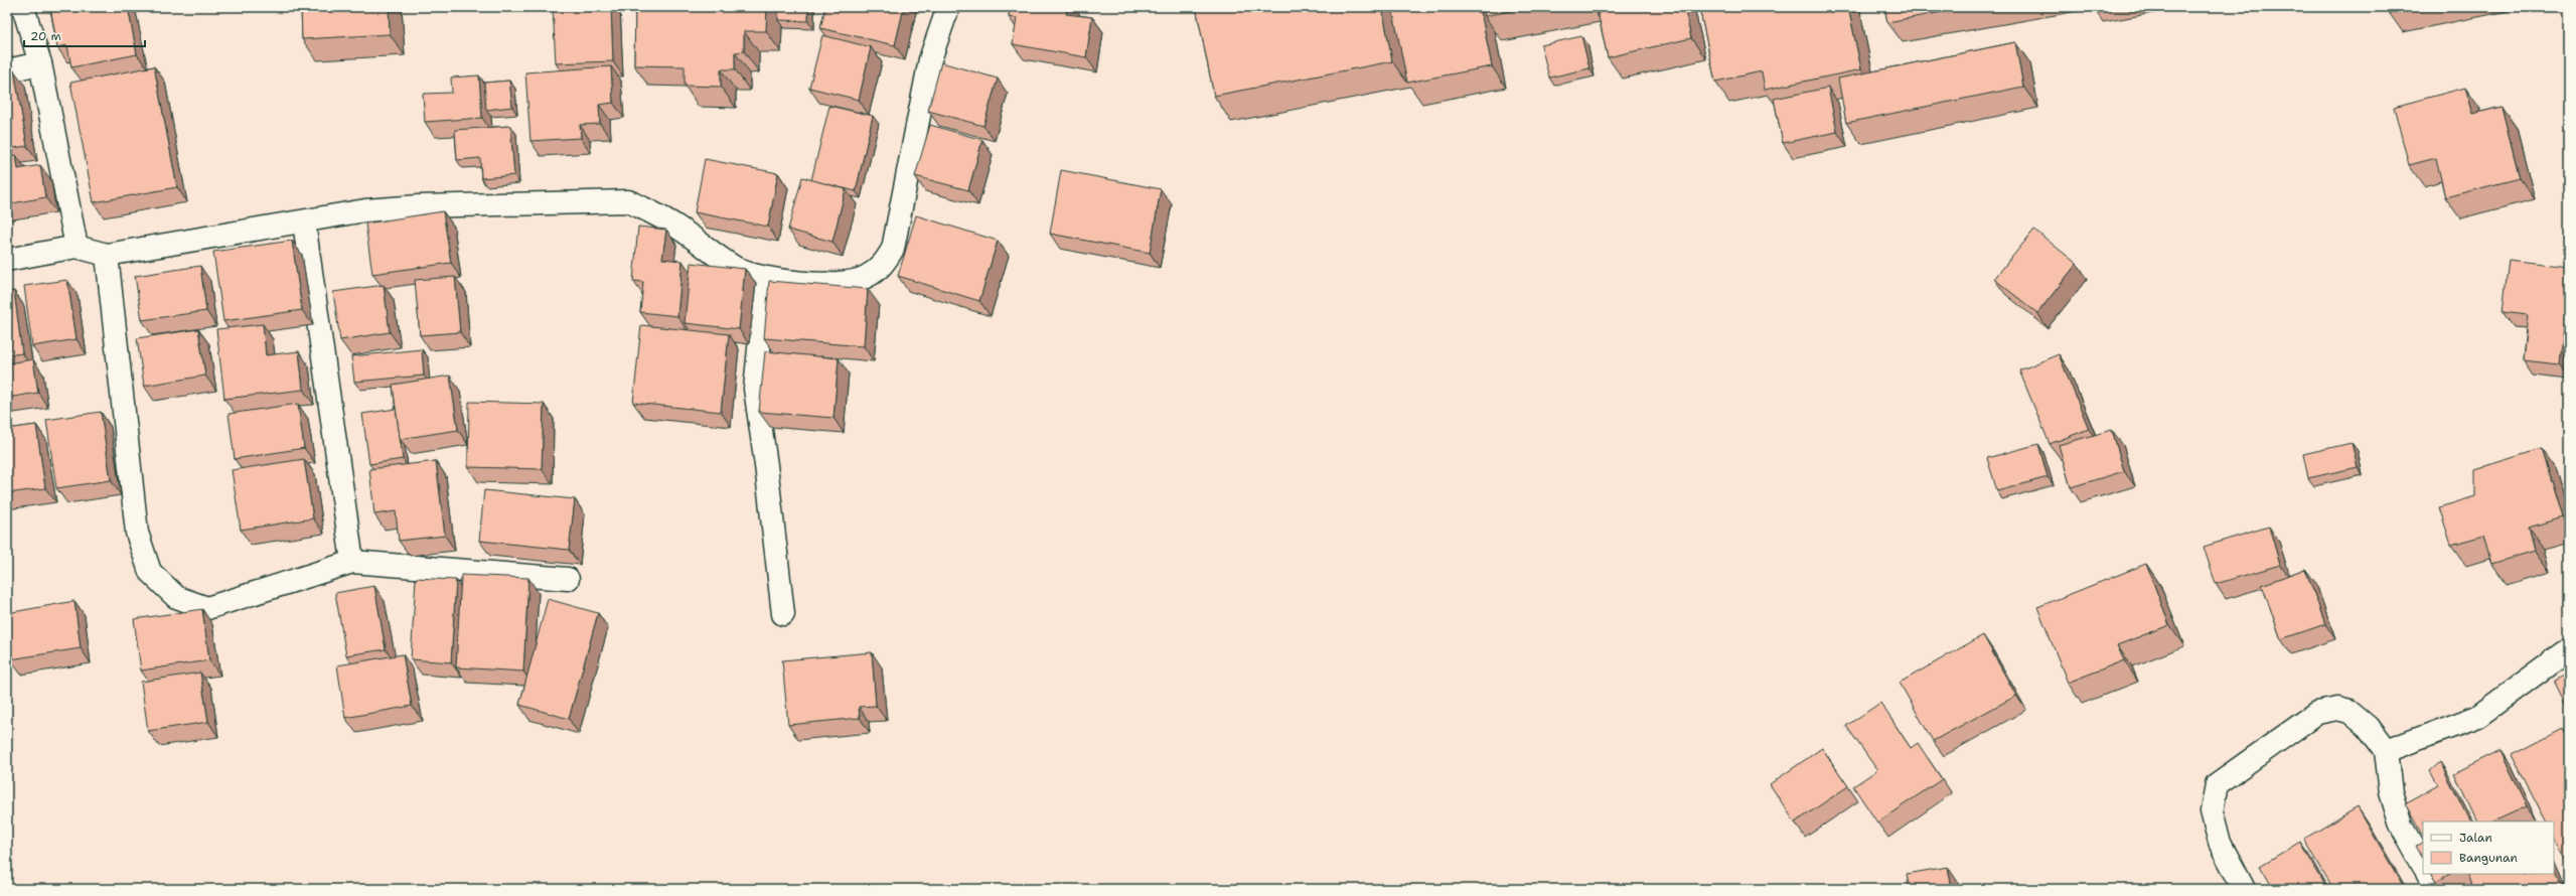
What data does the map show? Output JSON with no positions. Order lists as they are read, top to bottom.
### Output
{
  "legend": ["Jalan", "Bangunan"],
  "scale_bar": "20 m"
}
